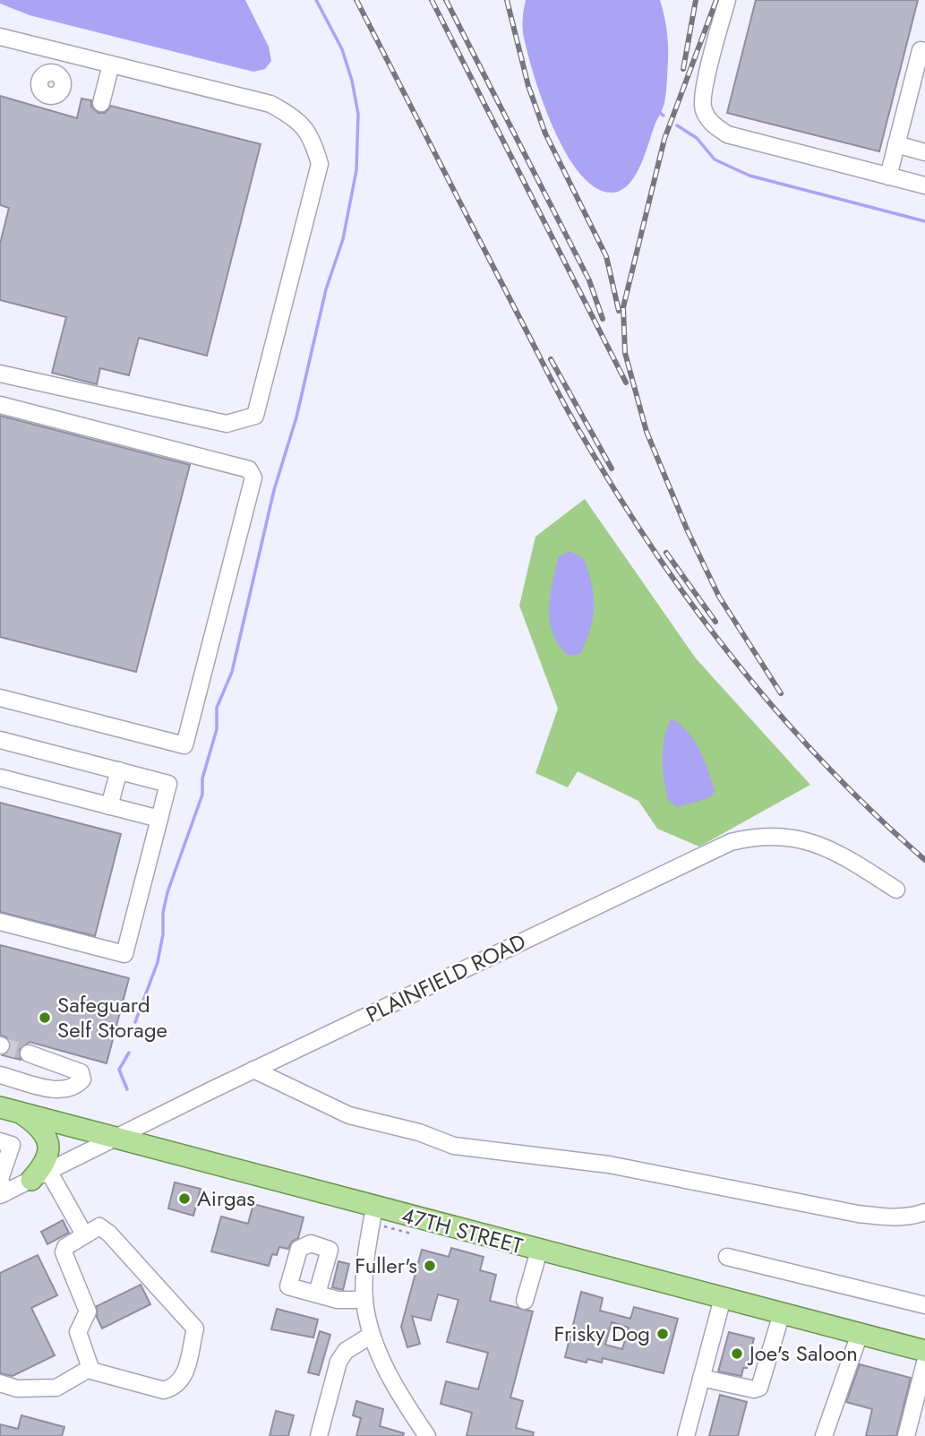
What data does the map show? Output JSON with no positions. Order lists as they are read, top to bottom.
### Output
{
  "streets": {
    "main road": ["47TH STREET"],
    "street": ["PLAINFIELD ROAD"]
  },
  "crossings": [
    ["PLAINFIELD ROAD", "47TH STREET"]
  ],
  "places": [
    "Safeguard Self Storage",
    "Airgas",
    "Fuller's",
    "Frisky Dog",
    "Joe's Saloon"
  ]
}
